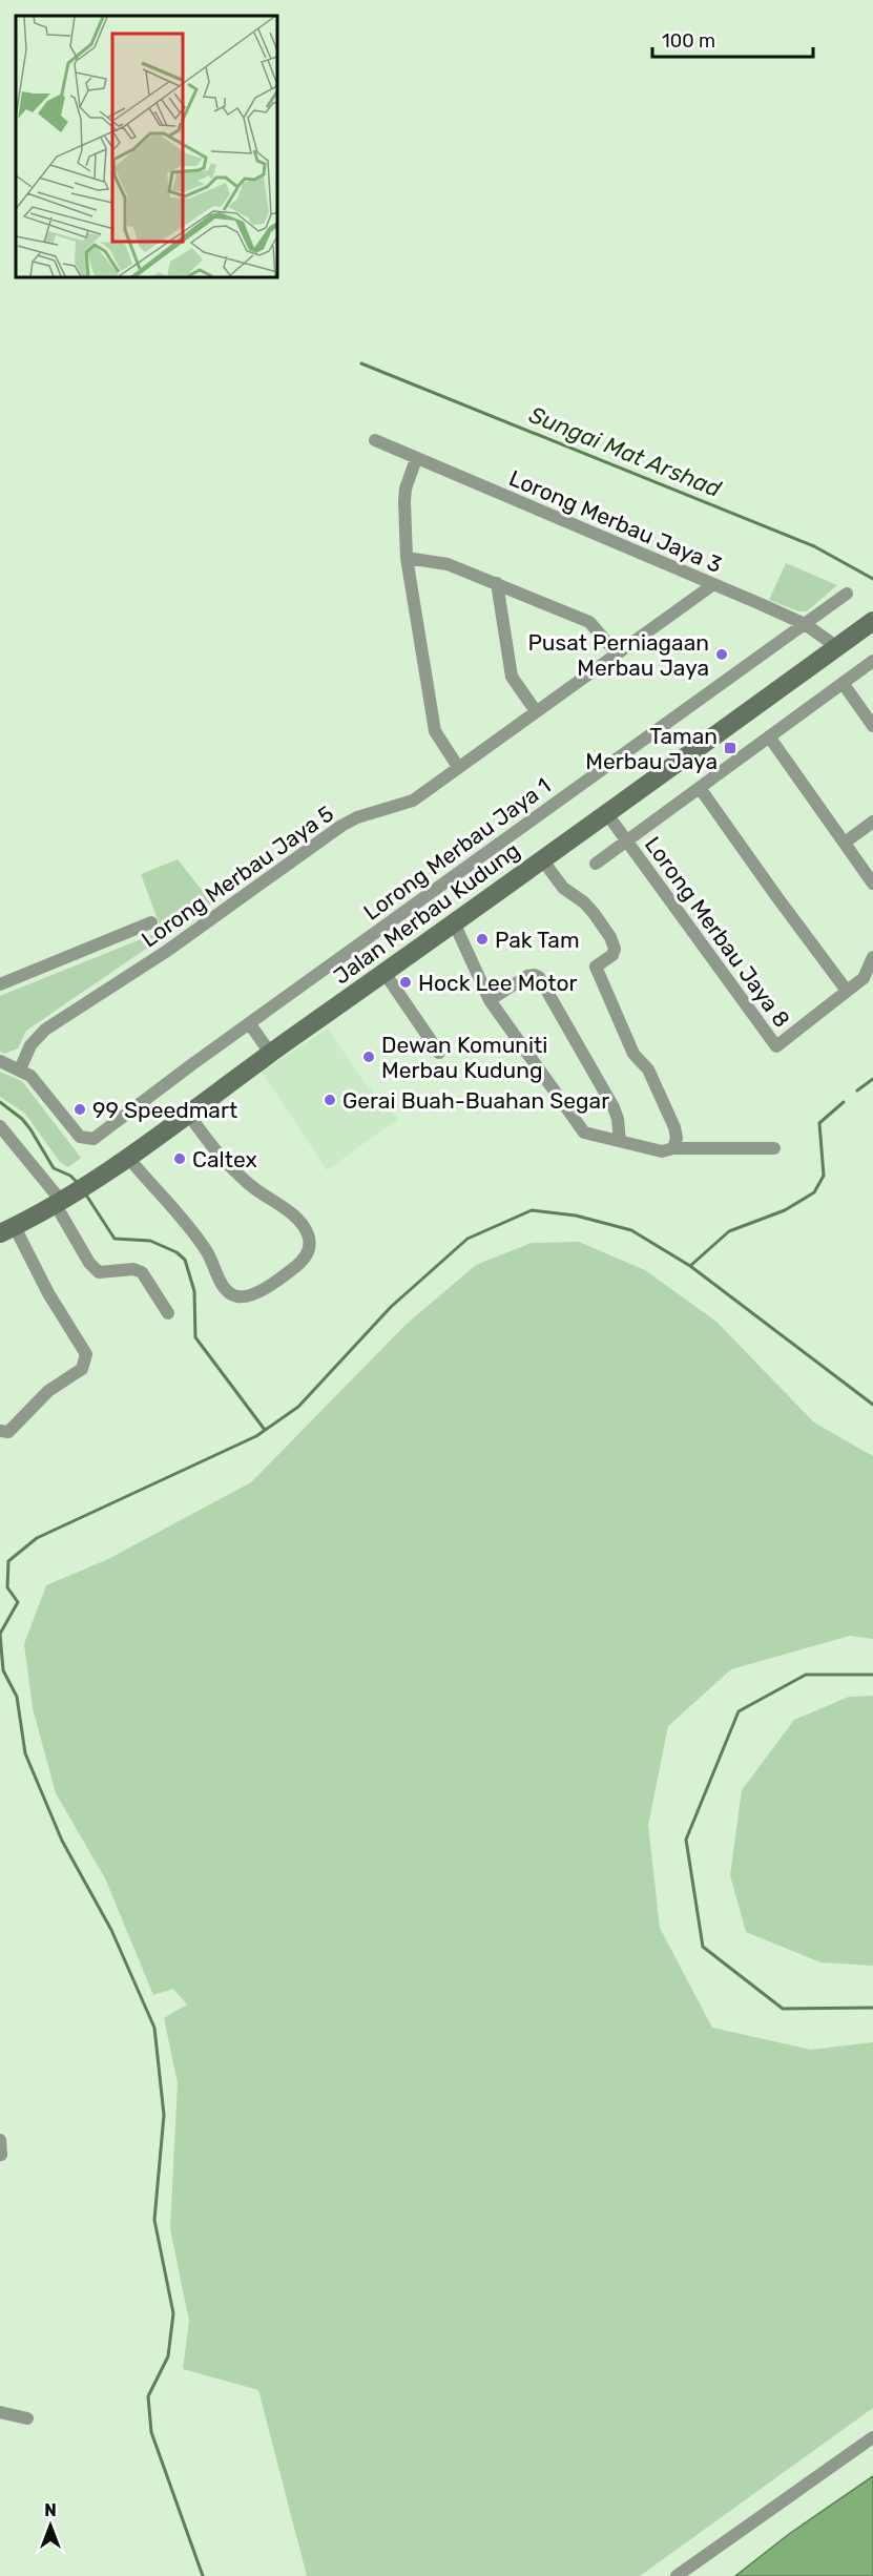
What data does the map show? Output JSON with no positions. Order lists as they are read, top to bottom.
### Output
{
  "streets": {
    "main road": ["Jalan Merbau Kudung"],
    "street": [
      "Lorong Merbau Jaya 3",
      "Lorong Merbau Jaya 1",
      "Lorong Merbau Jaya 5",
      "Lorong Merbau Jaya 8"
    ]
  },
  "crossings": [
    ["Lorong Merbau Jaya 3", "Lorong Merbau Jaya 1"],
    ["Lorong Merbau Jaya 3", "Lorong Merbau Jaya 5"],
    ["Lorong Merbau Jaya 3", "Jalan Merbau Kudung"],
    ["Lorong Merbau Jaya 1", "Lorong Merbau Jaya 5"],
    ["Jalan Merbau Kudung", "Lorong Merbau Jaya 8"]
  ],
  "water": ["Sungai Mat Arshad"],
  "places": {
    "other": [
      "Pusat Perniagaan Merbau Jaya",
      "Pak Tam",
      "Hock Lee Motor",
      "Dewan Komuniti Merbau Kudung",
      "Gerai Buah-Buahan Segar",
      "99 Speedmart",
      "Caltex"
    ],
    "transit": ["Taman Merbau Jaya"]
  },
  "scale_bar": "100 m",
  "north": "top"
}
